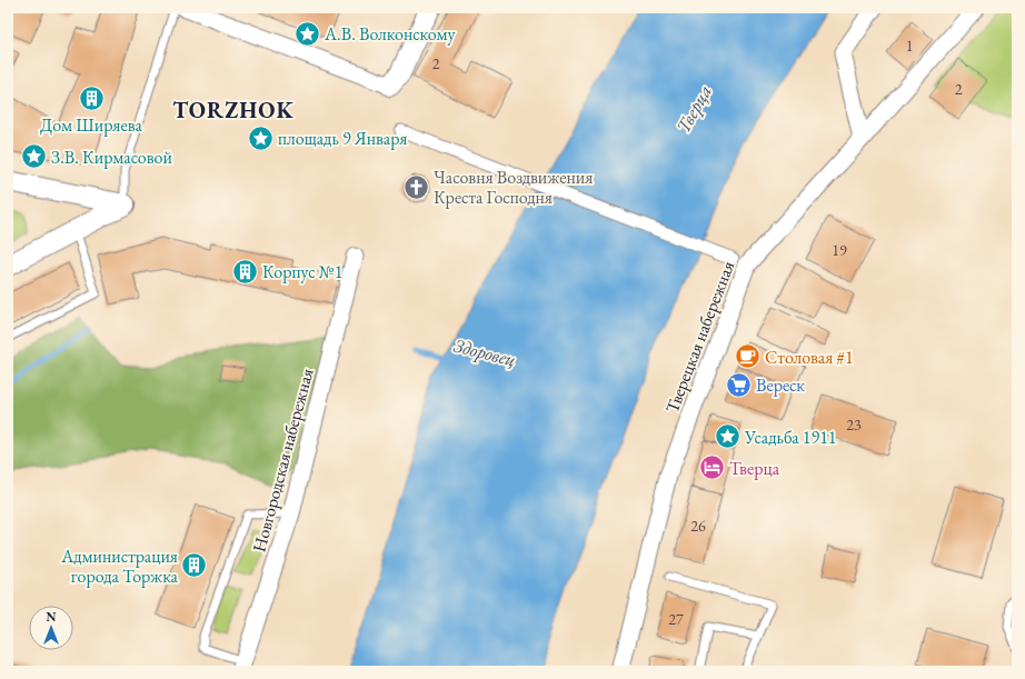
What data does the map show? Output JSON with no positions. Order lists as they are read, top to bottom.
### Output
{
  "streets": {
    "street": ["Тверецкая набережная", "Новгородская набережная"]
  },
  "districts": ["TORZHOK"],
  "water": ["Тверца", "Здоровец"],
  "places": {
    "place": [
      "А.В. Волконскому",
      "площадь 9 Января",
      "З.В. Кирмасовой",
      "Усадьба 1911"
    ],
    "building": ["Дом Ширяева", "Корпус №1", "Администрация города Торжка"],
    "church": ["Часовня Воздвижения Креста Господня"],
    "cafe": ["Столовая #1"],
    "supermarket": ["Вереск"],
    "hotel": ["Тверца"]
  },
  "house_numbers": [
    "1",
    "2",
    "2",
    "19",
    "23",
    "26",
    "27"
  ],
  "north": "top"
}
